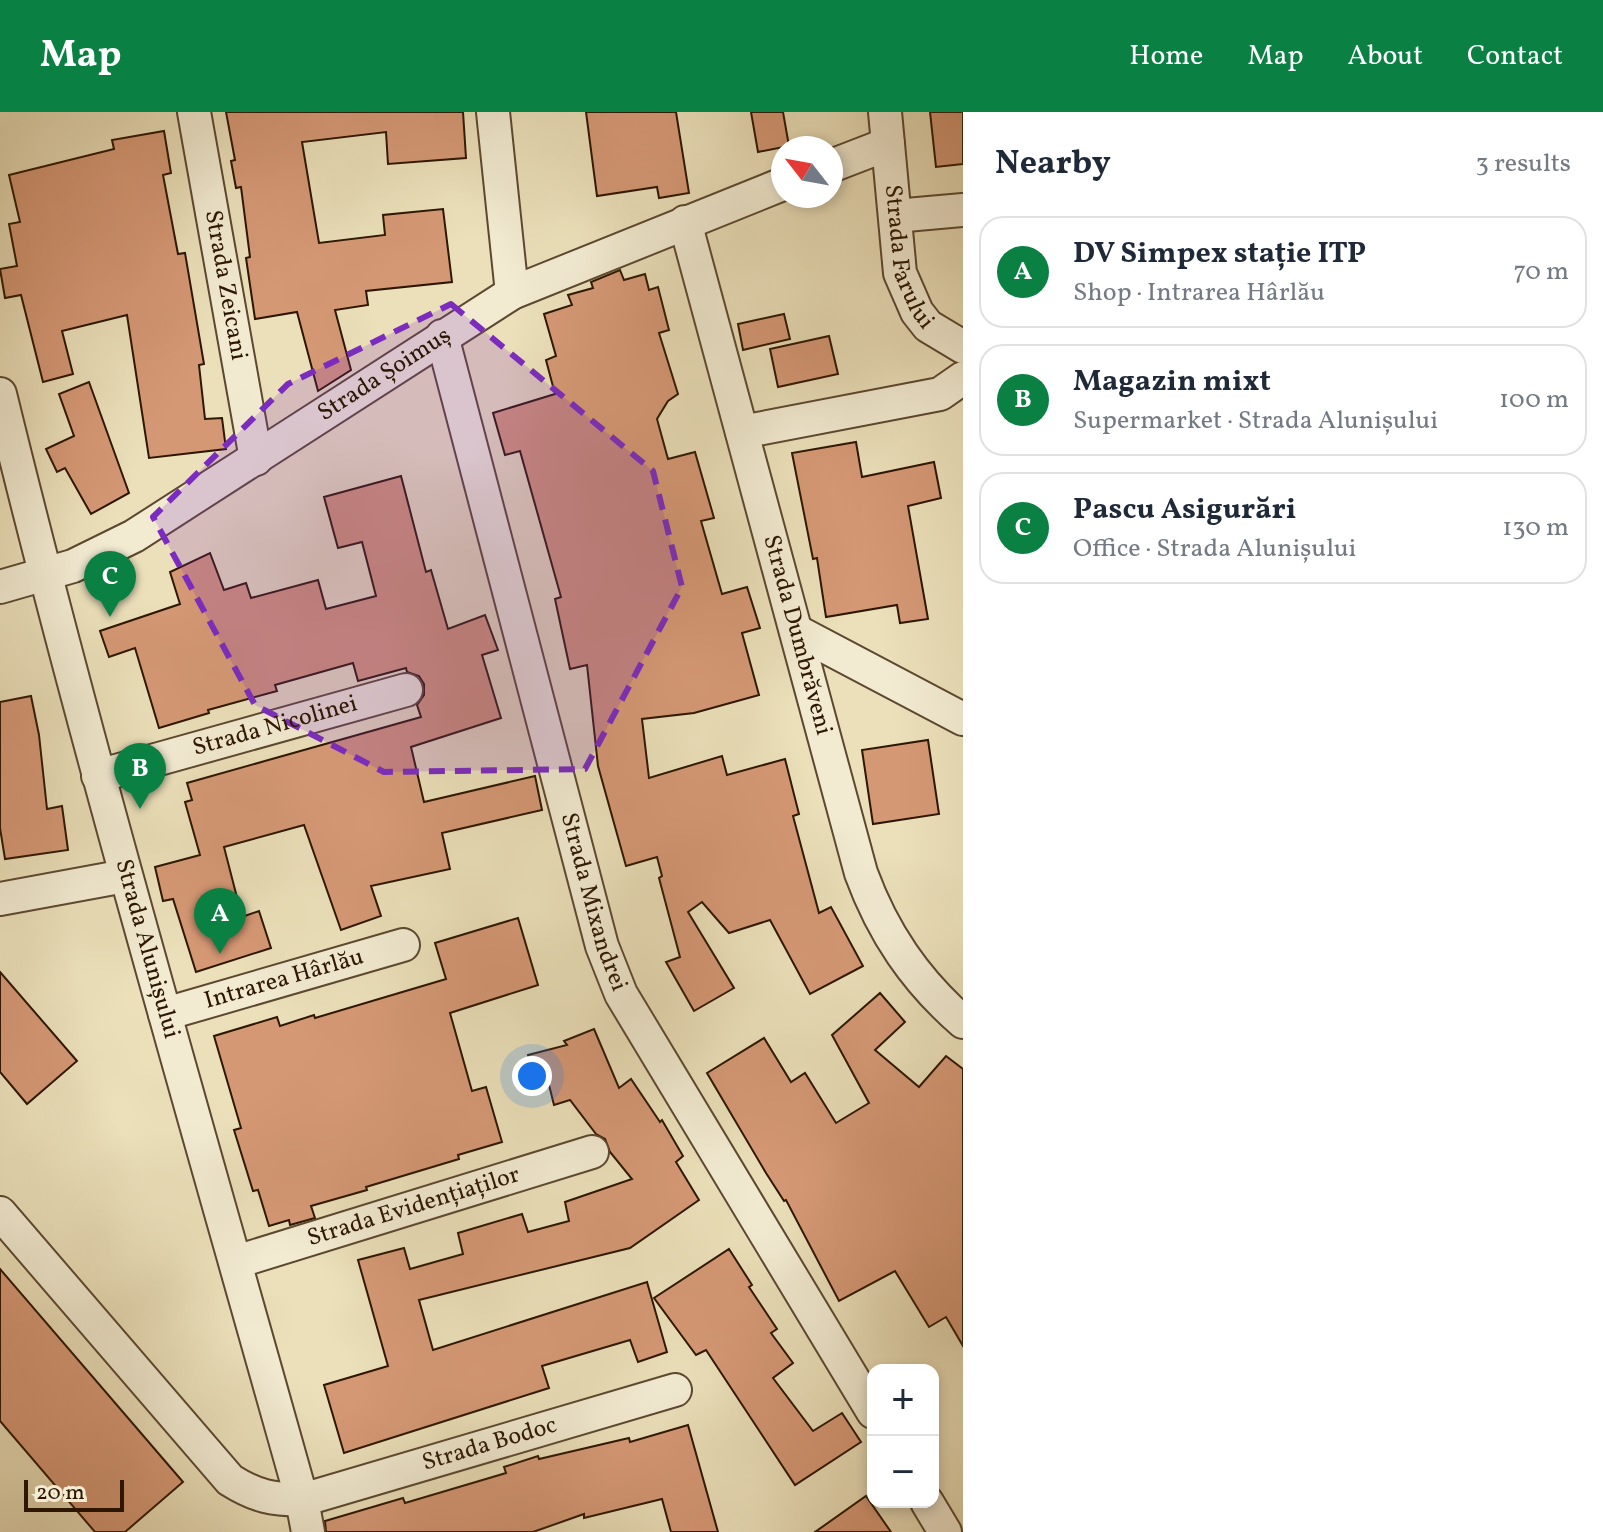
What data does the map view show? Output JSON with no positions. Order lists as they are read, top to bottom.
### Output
{
  "streets": {
    "street": [
      "Strada Farului",
      "Strada Zeicani",
      "Strada Șoimuș",
      "Strada Dumbrăveni",
      "Strada Nicolinei",
      "Strada Mixandrei",
      "Strada Alunișului",
      "Intrarea Hârlău",
      "Strada Evidențiaților",
      "Strada Bodoc"
    ]
  },
  "crossings": [
    ["Strada Zeicani", "Strada Șoimuș"],
    ["Strada Șoimuș", "Strada Dumbrăveni"],
    ["Strada Șoimuș", "Strada Mixandrei"],
    ["Strada Șoimuș", "Strada Alunișului"],
    ["Strada Nicolinei", "Strada Alunișului"],
    ["Strada Alunișului", "Intrarea Hârlău"],
    ["Strada Alunișului", "Strada Evidențiaților"],
    ["Strada Alunișului", "Strada Bodoc"]
  ],
  "scale_bar": "20 m",
  "north": "top left",
  "page": {
    "header": "Map",
    "nav": [
      "Home",
      "Map",
      "About",
      "Contact"
    ],
    "heading": ["Nearby", "3 results"],
    "list": [
      {
        "mark": "A",
        "name": "DV Simpex stație ITP",
        "note": "Shop · Intrarea Hârlău",
        "value": "70 m"
      },
      {
        "mark": "B",
        "name": "Magazin mixt",
        "note": "Supermarket · Strada Alunișului",
        "value": "100 m"
      },
      {
        "mark": "C",
        "name": "Pascu Asigurări",
        "note": "Office · Strada Alunișului",
        "value": "130 m"
      }
    ],
    "pins": ["C", "B", "A"],
    "map_buttons": ["+", "−"],
    "scale": "20 m"
  }
}
